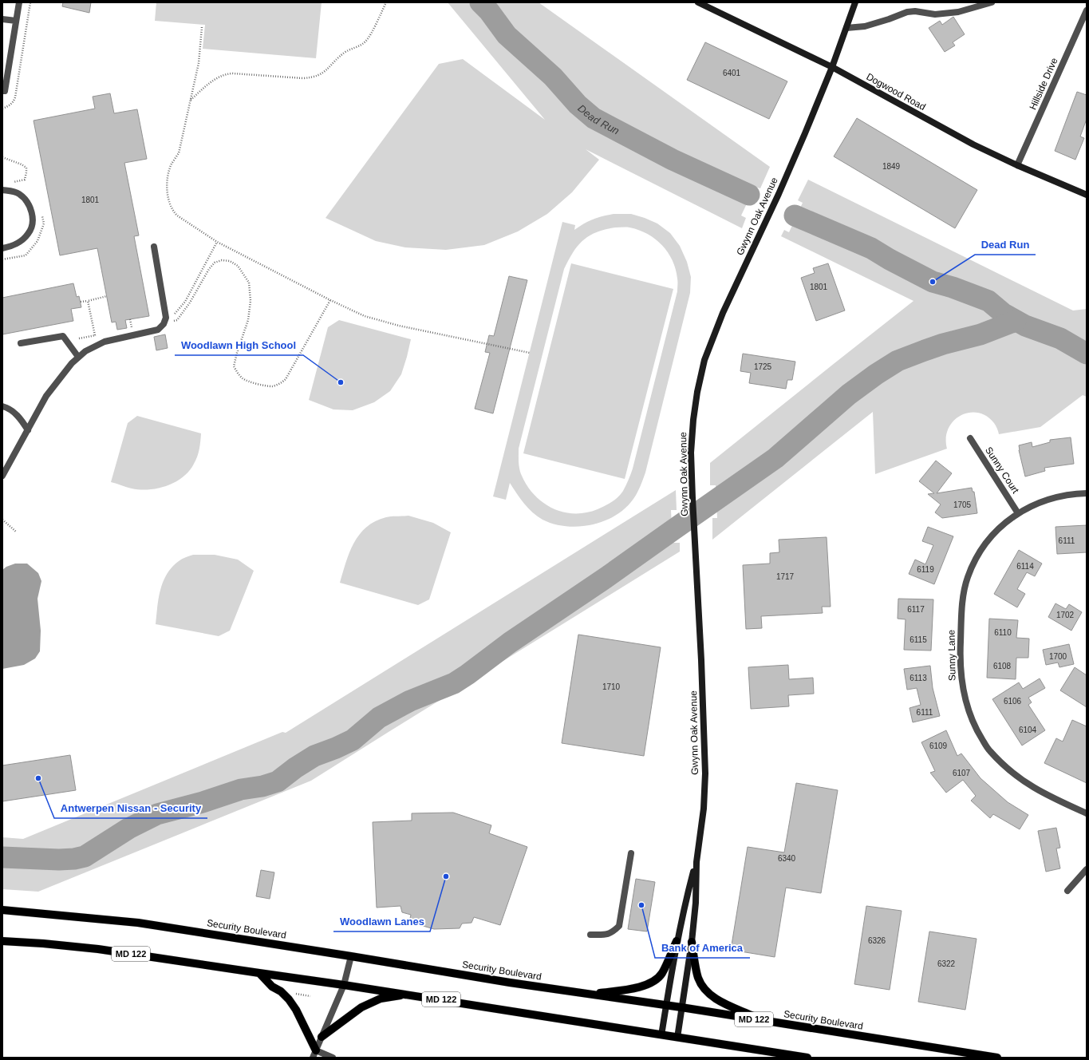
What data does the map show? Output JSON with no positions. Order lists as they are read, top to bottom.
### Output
{
  "streets": {
    "main road": ["Security Boulevard", "MD 122"],
    "street": [
      "Hillside Drive",
      "Dogwood Road",
      "Gwynn Oak Avenue",
      "Sunny Court",
      "Sunny Lane"
    ]
  },
  "crossings": [
    ["Hillside Drive", "Dogwood Road"],
    ["Dogwood Road", "Gwynn Oak Avenue"],
    ["Gwynn Oak Avenue", "Security Boulevard"],
    ["Gwynn Oak Avenue", "MD 122"],
    ["Sunny Court", "Sunny Lane"]
  ],
  "water": ["Dead Run"],
  "places": [
    "Dead Run",
    "Woodlawn High School",
    "Antwerpen Nissan - Security",
    "Woodlawn Lanes",
    "Bank of America"
  ],
  "house_numbers": [
    "6401",
    "1849",
    "1801",
    "1801",
    "1725",
    "1705",
    "6111",
    "6114",
    "6119",
    "1717",
    "6117",
    "1702",
    "6110",
    "6115",
    "1700",
    "6108",
    "6113",
    "1710",
    "6106",
    "6111",
    "6104",
    "6109",
    "6107",
    "6340",
    "6326",
    "6322"
  ]
}
